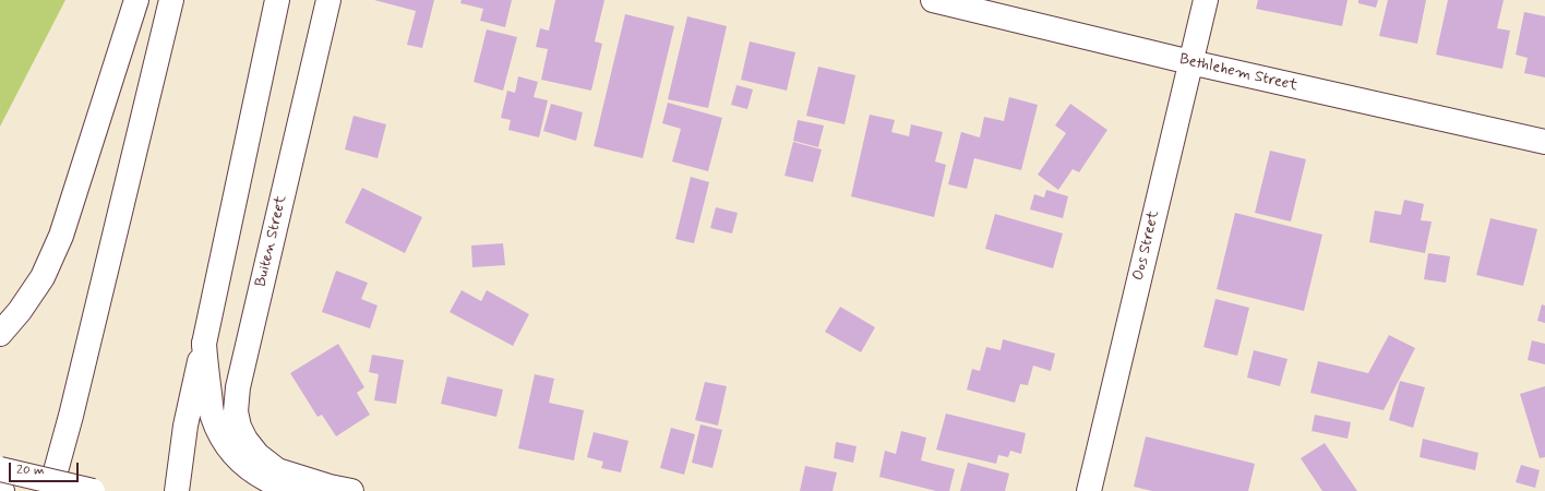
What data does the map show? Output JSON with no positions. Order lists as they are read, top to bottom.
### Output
{
  "streets": {
    "street": ["Bethlehem Street", "Buiten Street", "Oos Street"]
  },
  "crossings": [
    ["Bethlehem Street", "Oos Street"]
  ],
  "scale_bar": "20 m"
}
